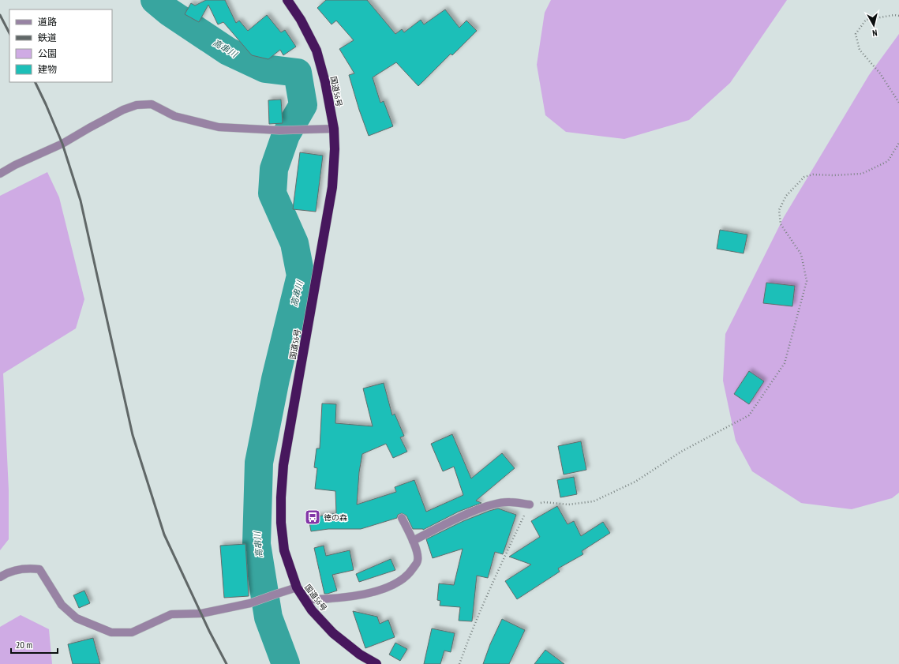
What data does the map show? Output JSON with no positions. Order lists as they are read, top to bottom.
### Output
{
  "streets": {
    "highway": ["国道56号"]
  },
  "water": ["高串川"],
  "places": {
    "bus stop": ["徳の森"]
  },
  "legend": [
    "道路",
    "鉄道",
    "公園",
    "建物"
  ],
  "scale_bar": "20 m",
  "north": "bottom"
}
